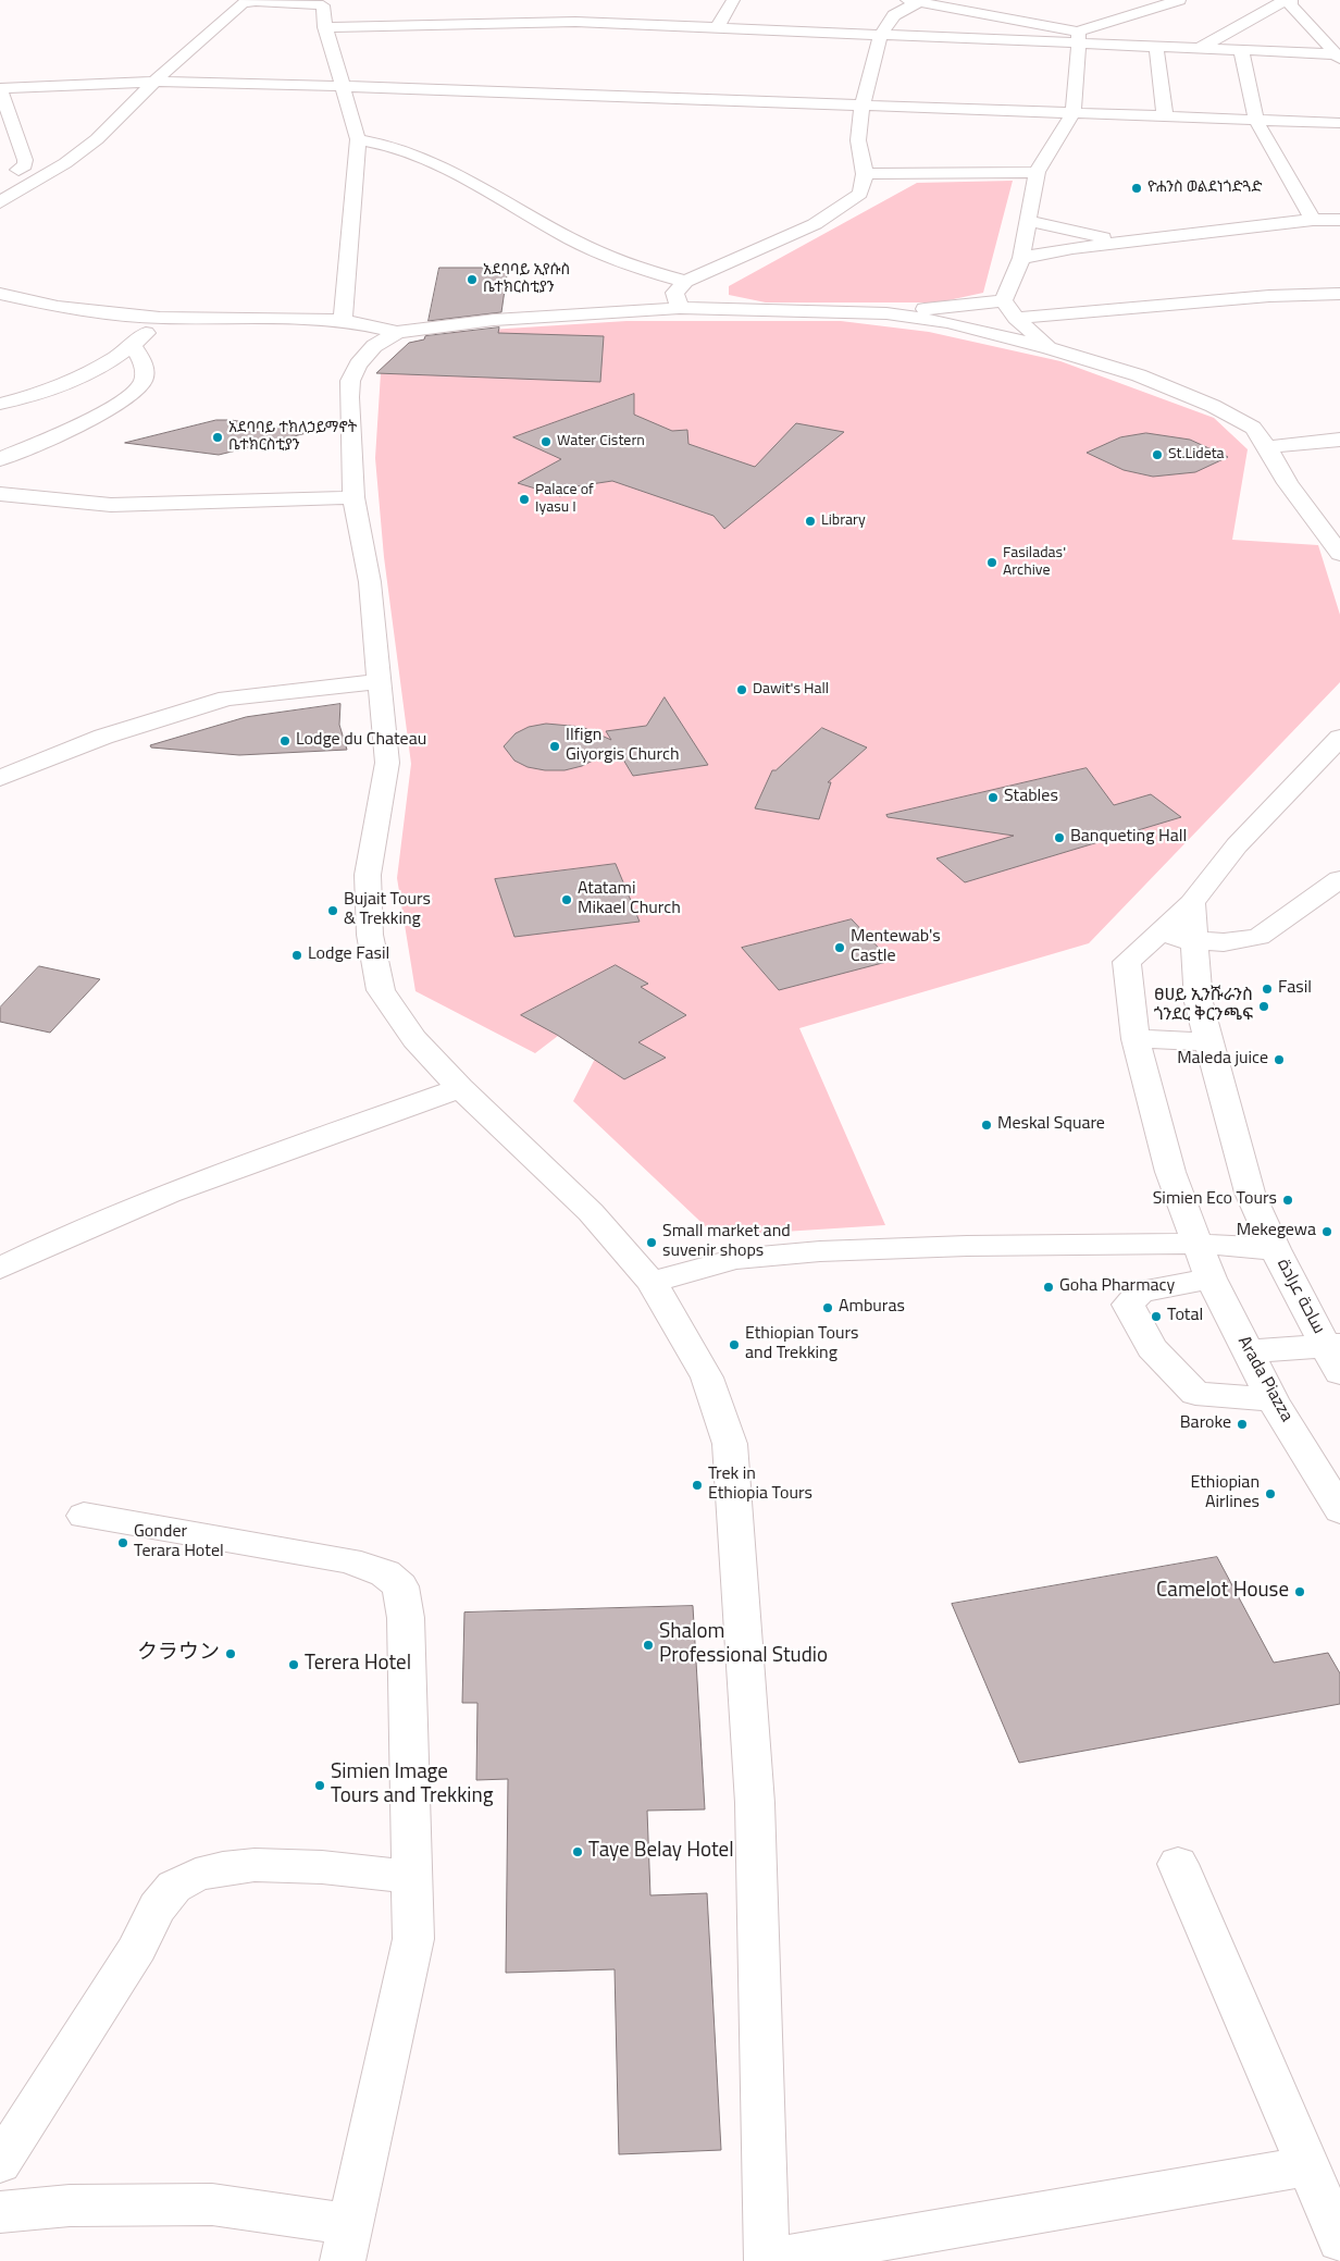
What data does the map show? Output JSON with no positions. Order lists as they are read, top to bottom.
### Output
{
  "streets": {
    "street": ["ساحة عرادة", "Arada Piazza"]
  },
  "places": [
    "ዮሐንስ ወልደነጎድጓድ",
    "አደባባይ ኢየሱስ ቤተክርስቲያን",
    "አደባባይ ተክለኃይማኖት ቤተክርስቲያን",
    "Water Cistern",
    "St.Lideta",
    "Palace of Iyasu I",
    "Library",
    "Fasiladas' Archive",
    "Dawit's Hall",
    "Lodge du Chateau",
    "Ilfign Giyorgis Church",
    "Stables",
    "Banqueting Hall",
    "Atatami Mikael Church",
    "Bujait Tours & Trekking",
    "Mentewab's Castle",
    "Lodge Fasil",
    "Fasil",
    "ፀሀይ ኢንሹራንስ ጎንደር ቅርንጫፍ",
    "Maleda juice",
    "Meskal Square",
    "Simien Eco Tours",
    "Mekegewa",
    "Small market and suvenir shops",
    "Goha Pharmacy",
    "Amburas",
    "Total",
    "Ethiopian Tours and Trekking",
    "Baroke",
    "Trek in Ethiopia Tours",
    "Ethiopian Airlines",
    "Gonder Terara Hotel",
    "Camelot House",
    "Shalom Professional Studio",
    "クラウン",
    "Terera Hotel",
    "Simien Image Tours and Trekking",
    "Taye Belay Hotel"
  ]
}
